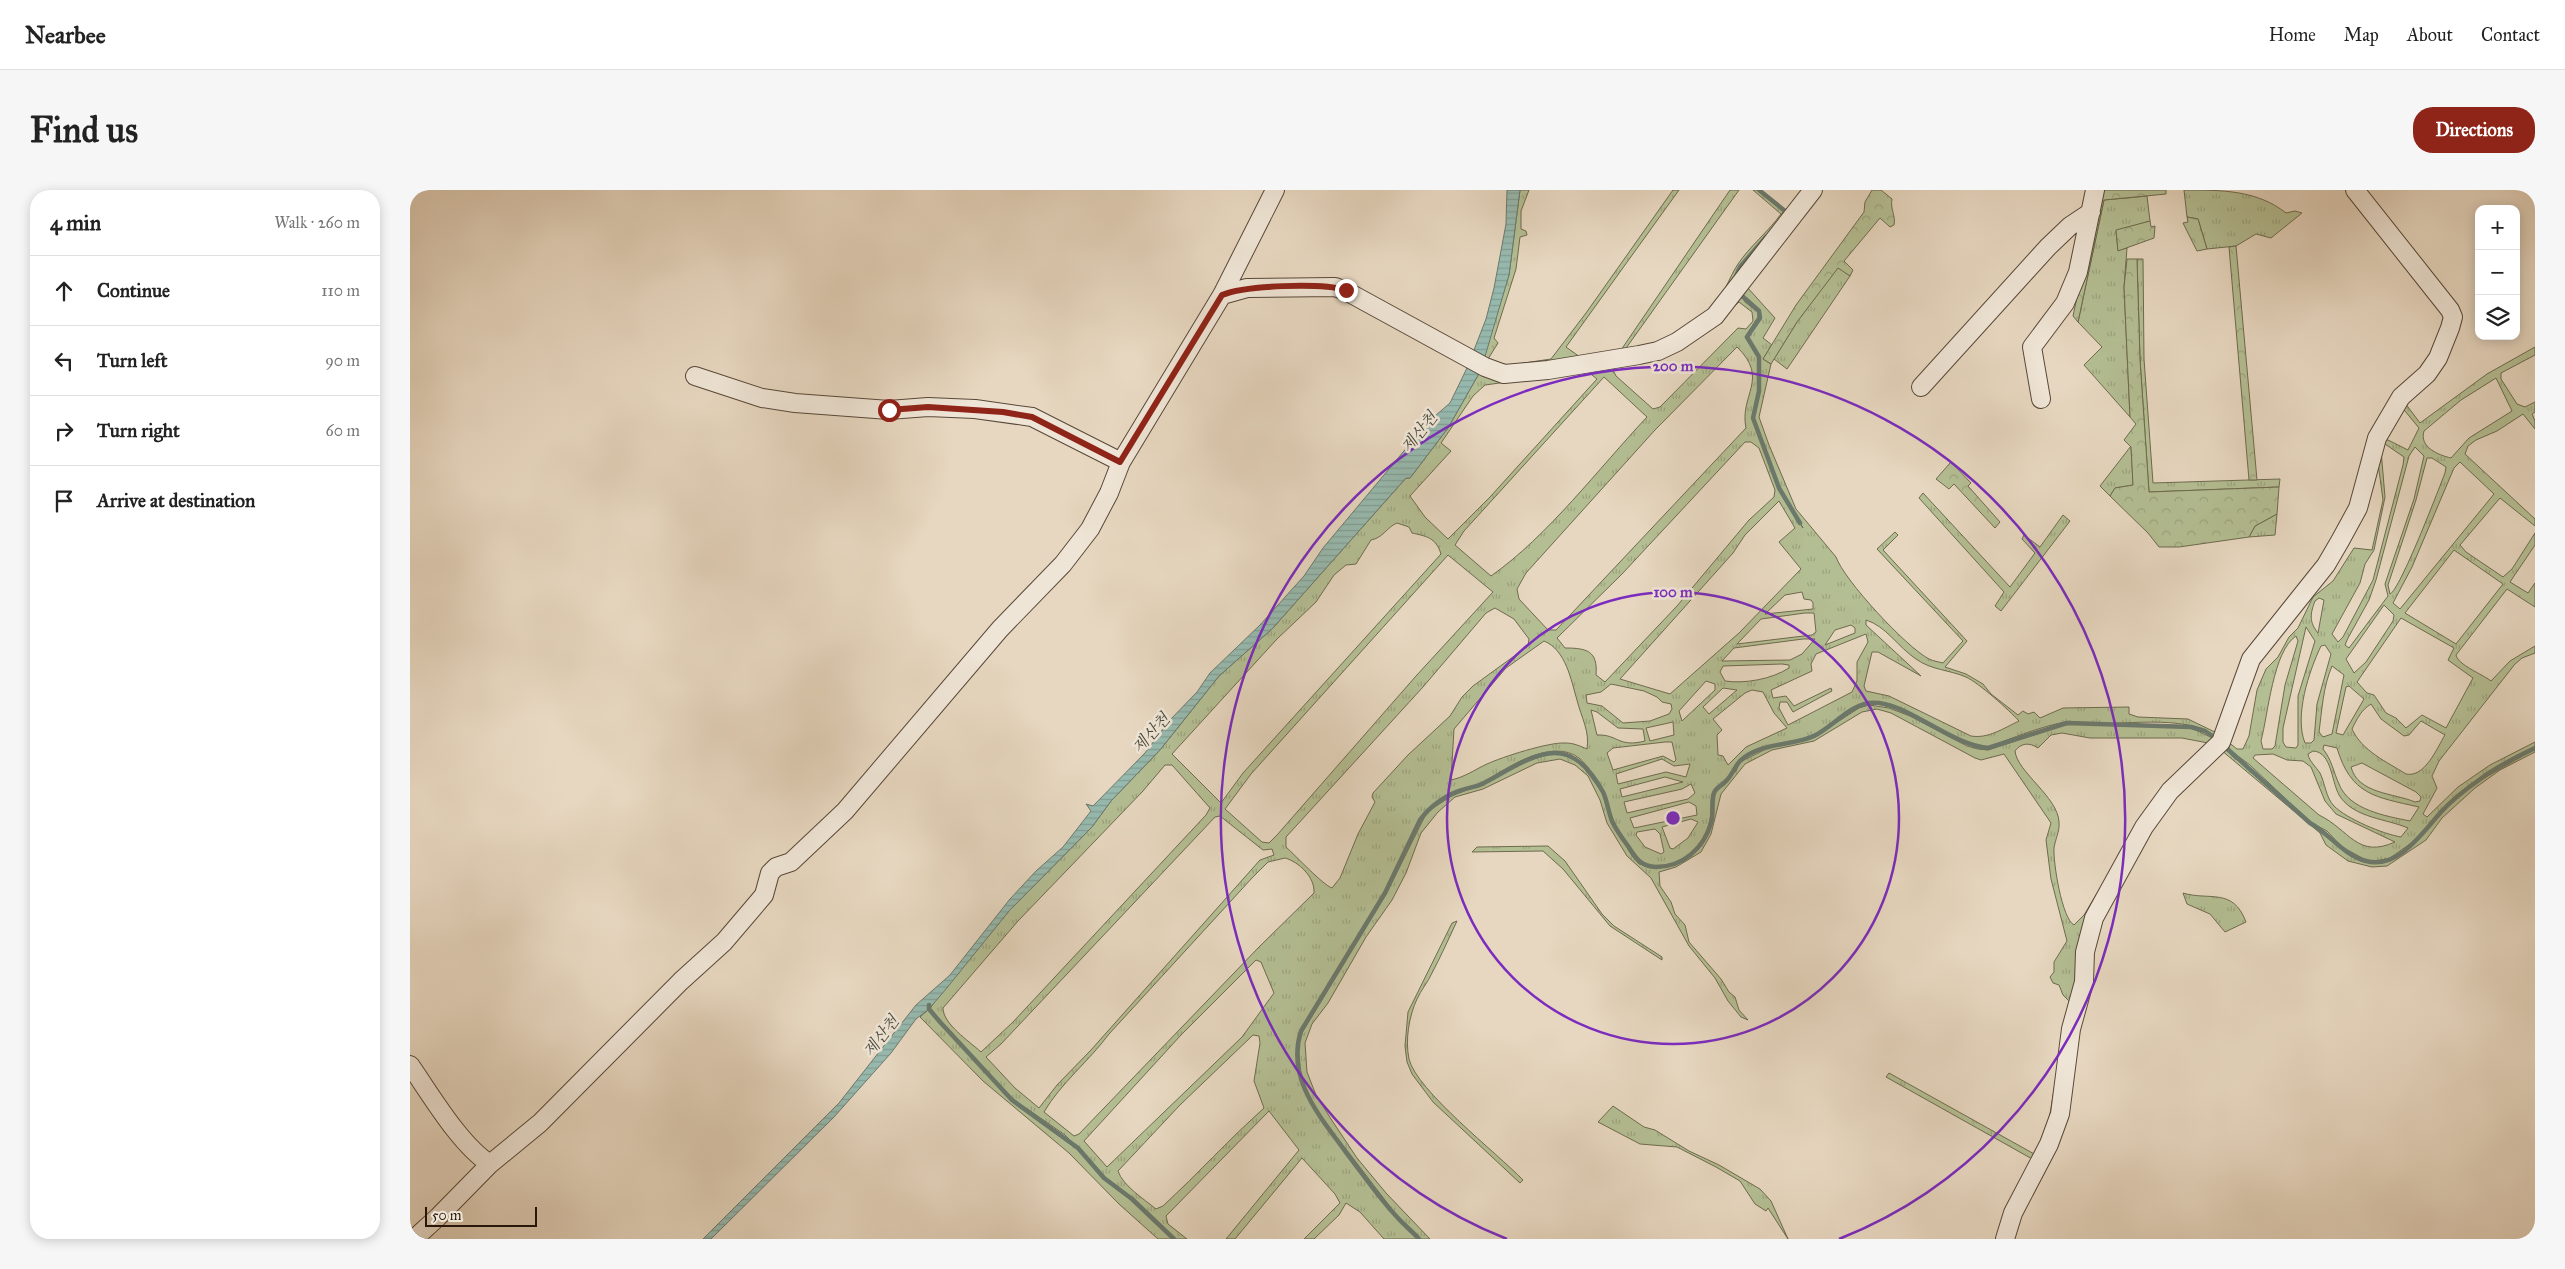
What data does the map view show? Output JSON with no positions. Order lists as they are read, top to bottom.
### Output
{
  "water": ["제산천"],
  "scale_bar": "50 m",
  "page": {
    "header": "Nearbee",
    "nav": [
      "Home",
      "Map",
      "About",
      "Contact"
    ],
    "buttons": "Directions",
    "title": "Find us",
    "heading": ["4 min", "Walk · 260 m"],
    "map_buttons": ["+", "−"],
    "list": [
      ["Continue", "110 m"],
      ["Turn left", "90 m"],
      ["Turn right", "60 m"],
      "Arrive at destination"
    ],
    "scale": "50 m"
  },
  "rings": ["200 m", "100 m"]
}
